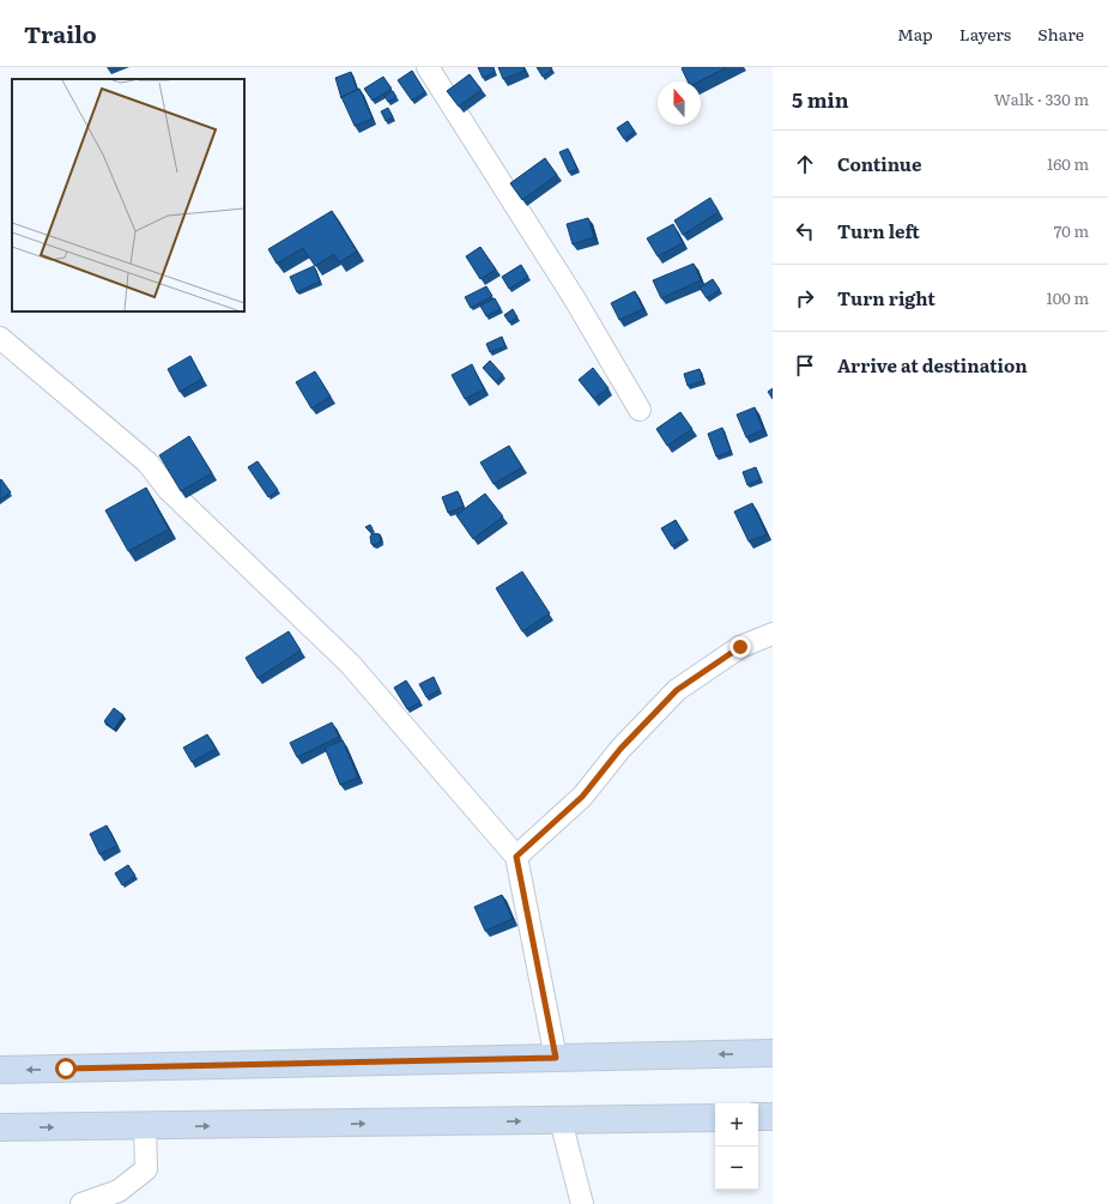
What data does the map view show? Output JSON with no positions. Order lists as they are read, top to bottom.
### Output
{
  "north": "top",
  "page": {
    "header": "Trailo",
    "nav": ["Map", "Layers", "Share"],
    "heading": ["5 min", "Walk · 330 m"],
    "list": [
      ["Continue", "160 m"],
      ["Turn left", "70 m"],
      ["Turn right", "100 m"],
      "Arrive at destination"
    ],
    "map_buttons": ["+", "−"]
  }
}
